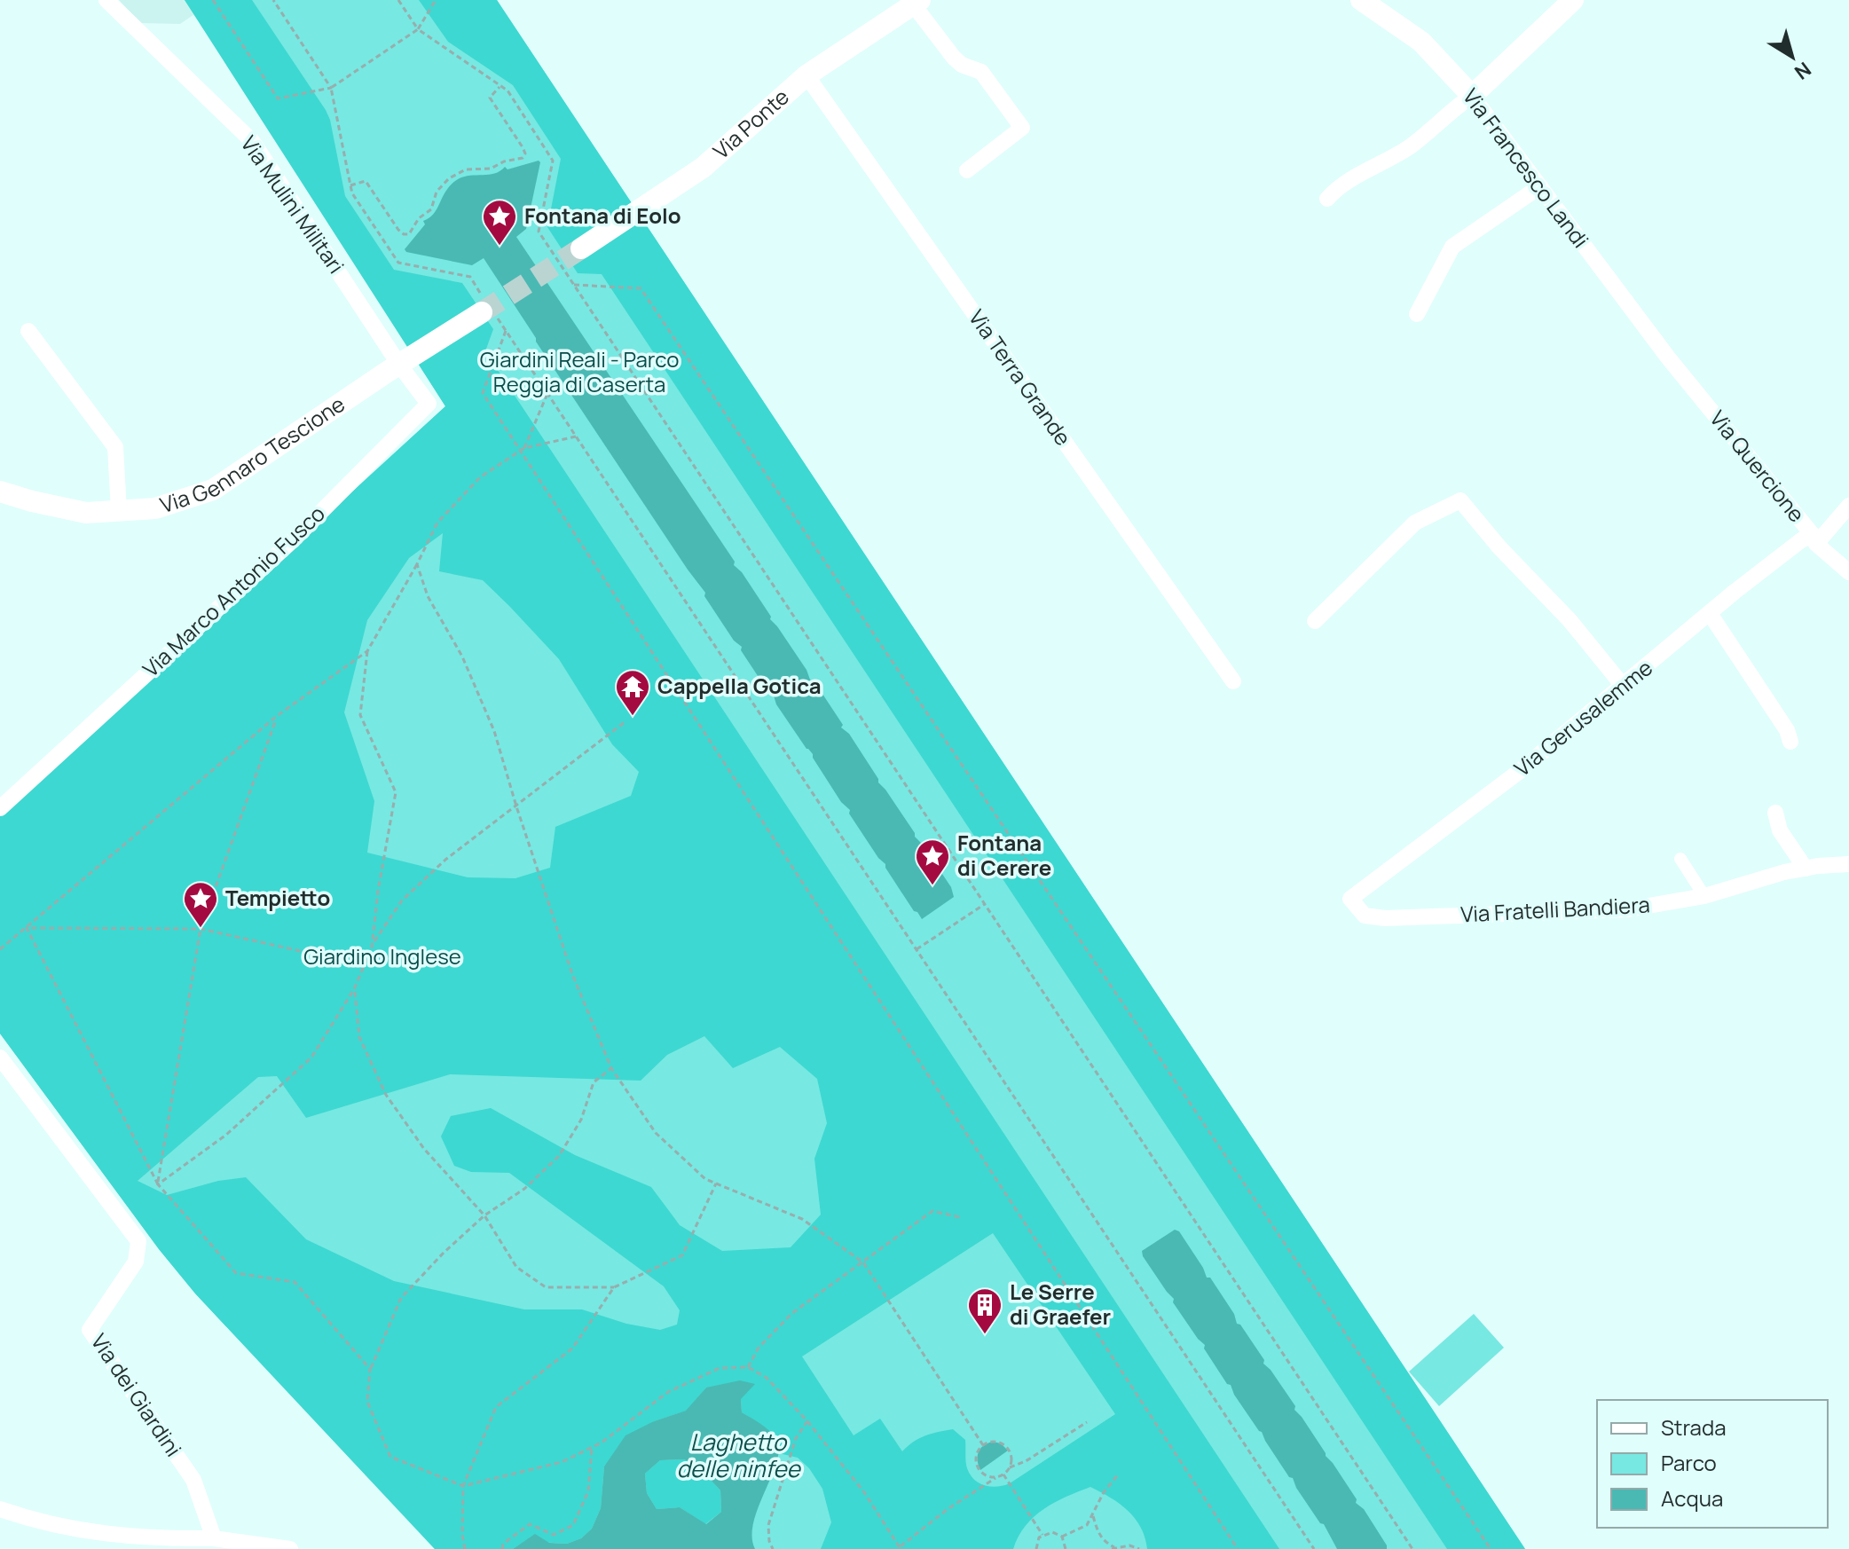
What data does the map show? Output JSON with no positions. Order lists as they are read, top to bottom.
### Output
{
  "streets": {
    "street": [
      "Via Ponte",
      "Via Francesco Landi",
      "Via Mulini Militari",
      "Via Terra Grande",
      "Via Gennaro Tescione",
      "Via Quercione",
      "Via Marco Antonio Fusco",
      "Via Gerusalemme",
      "Via Fratelli Bandiera",
      "Via dei Giardini"
    ]
  },
  "crossings": [
    ["Via Ponte", "Via Terra Grande"],
    ["Via Francesco Landi", "Via Quercione"],
    ["Via Mulini Militari", "Via Gennaro Tescione"],
    ["Via Mulini Militari", "Via Marco Antonio Fusco"],
    ["Via Gennaro Tescione", "Via Marco Antonio Fusco"],
    ["Via Quercione", "Via Gerusalemme"],
    ["Via Gerusalemme", "Via Fratelli Bandiera"]
  ],
  "water": ["Laghetto delle ninfee"],
  "parks": ["Giardini Reali - Parco Reggia di Caserta", "Giardino Inglese"],
  "places": {
    "place": ["Fontana di Eolo", "Fontana di Cerere", "Tempietto"],
    "temple": ["Cappella Gotica"],
    "building": ["Le Serre di Graefer"]
  },
  "legend": ["Strada", "Parco", "Acqua"],
  "north": "bottom right"
}
